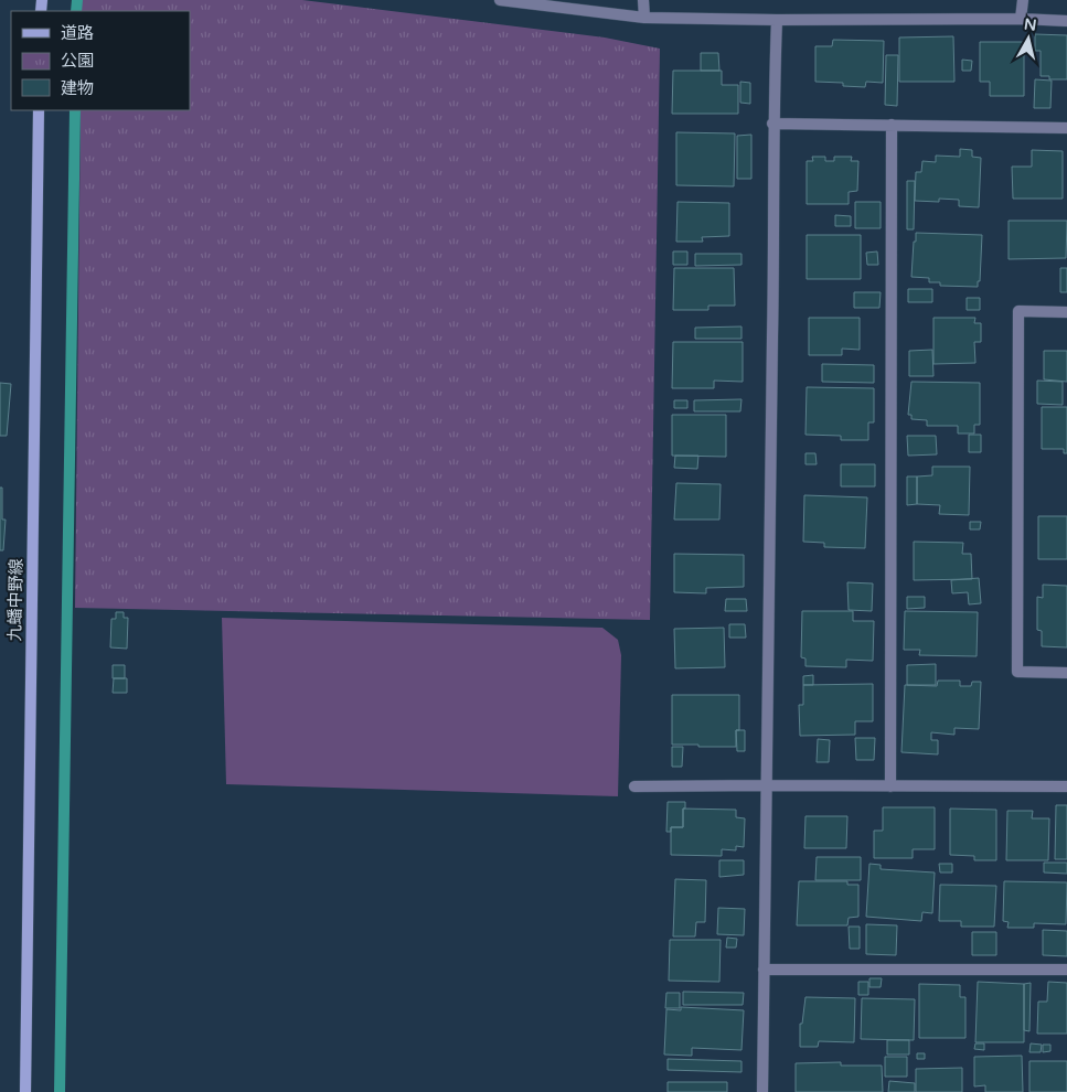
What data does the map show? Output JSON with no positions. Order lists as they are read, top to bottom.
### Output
{
  "streets": {
    "main road": ["九蟠中野線"]
  },
  "legend": ["道路", "公園", "建物"],
  "north": "top"
}
